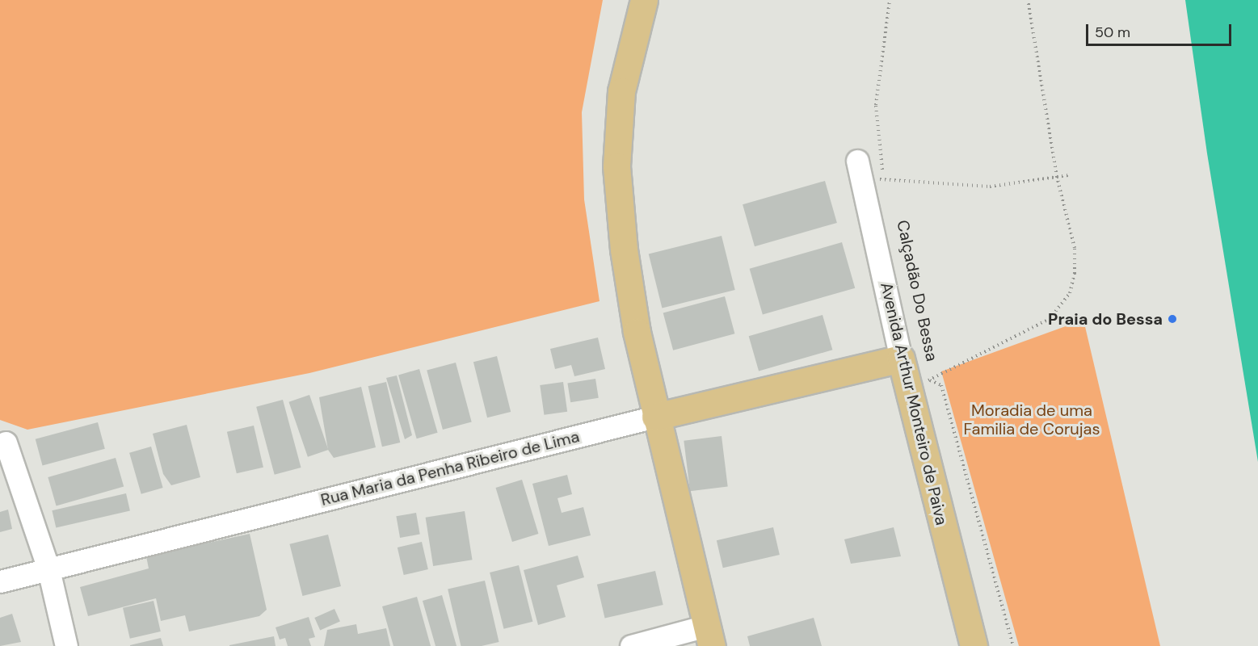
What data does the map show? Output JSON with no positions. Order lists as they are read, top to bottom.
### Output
{
  "streets": {
    "main road": ["Avenida Arthur Monteiro de Paiva", "Rua Maria da Penha Ribeiro de Lima"],
    "path": ["Calçadão Do Bessa"]
  },
  "crossings": [
    ["Calçadão Do Bessa", "Avenida Arthur Monteiro de Paiva"],
    ["Avenida Arthur Monteiro de Paiva", "Rua Maria da Penha Ribeiro de Lima"]
  ],
  "parks": ["Moradia de uma Familia de Corujas"],
  "places": ["Praia do Bessa"],
  "scale_bar": "50 m"
}
